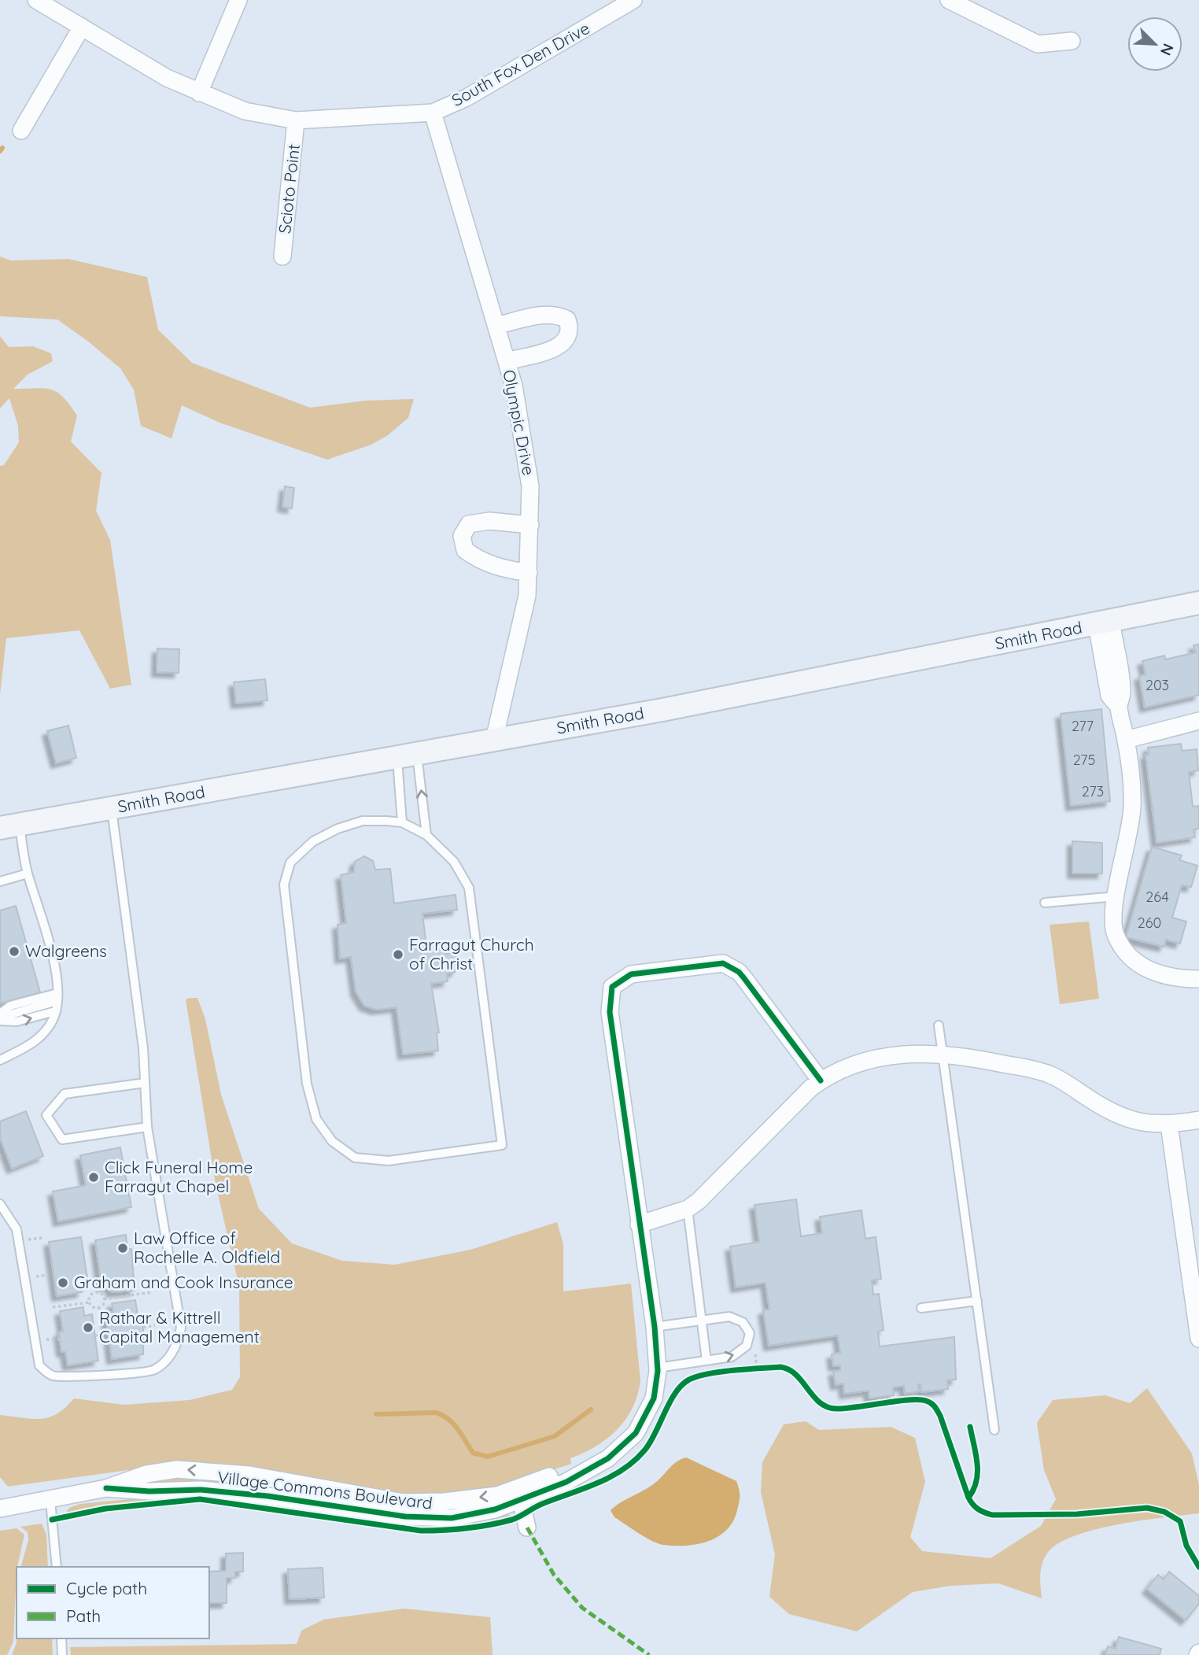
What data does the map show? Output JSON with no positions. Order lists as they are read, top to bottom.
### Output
{
  "streets": {
    "street": [
      "South Fox Den Drive",
      "Scioto Point",
      "Olympic Drive",
      "Smith Road",
      "Village Commons Boulevard"
    ]
  },
  "crossings": [
    ["South Fox Den Drive", "Scioto Point"],
    ["South Fox Den Drive", "Olympic Drive"],
    ["Olympic Drive", "Smith Road"]
  ],
  "places": [
    "Walgreens",
    "Farragut Church of Christ",
    "Click Funeral Home Farragut Chapel",
    "Law Office of Rochelle A. Oldfield",
    "Graham and Cook Insurance",
    "Rathar & Kittrell Capital Management"
  ],
  "house_numbers": [
    "203",
    "277",
    "275",
    "273",
    "264",
    "260"
  ],
  "legend": ["Cycle path", "Path"],
  "north": "bottom right"
}
